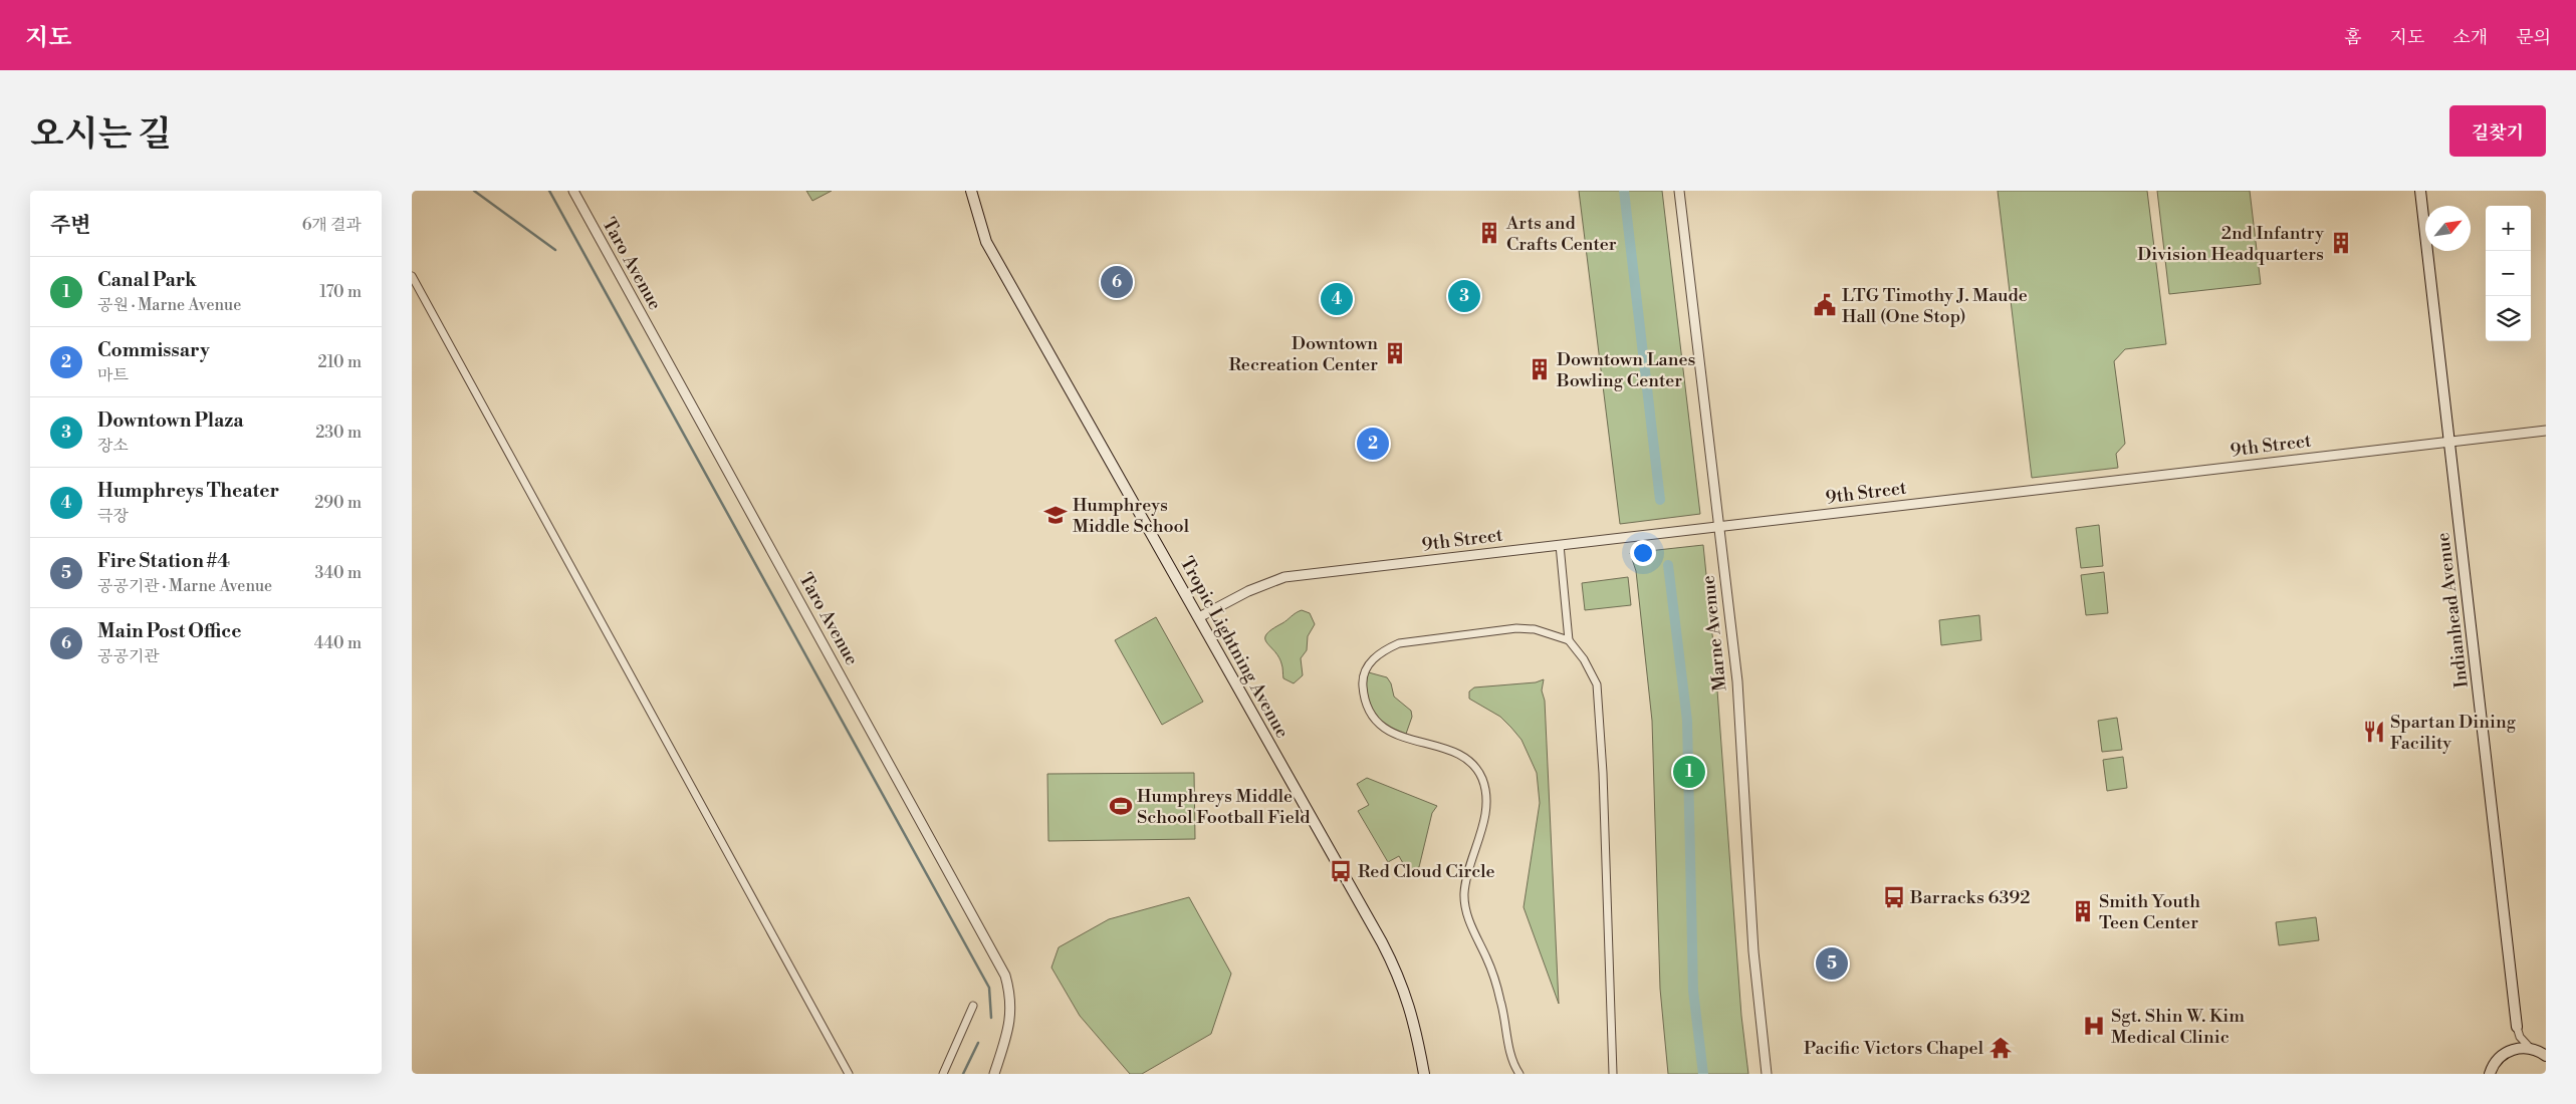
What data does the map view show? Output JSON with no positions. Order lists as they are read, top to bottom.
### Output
{
  "streets": {
    "main road": ["Indianhead Avenue", "Tropic Lightning Avenue"],
    "street": ["Taro Avenue", "9th Street", "Marne Avenue"]
  },
  "crossings": [
    ["9th Street", "Indianhead Avenue"],
    ["9th Street", "Marne Avenue"],
    ["9th Street", "Tropic Lightning Avenue"]
  ],
  "places": {
    "building": [
      "Arts and Crafts Center",
      "2nd Infantry Division Headquarters",
      "Downtown Recreation Center",
      "Downtown Lanes Bowling Center",
      "Smith Youth Teen Center"
    ],
    "public building": ["LTG Timothy J. Maude Hall (One Stop)"],
    "school or university": ["Humphreys Middle School"],
    "restaurant": ["Spartan Dining Facility"],
    "sports": ["Humphreys Middle School Football Field"],
    "bus stop": ["Red Cloud Circle", "Barracks 6392"],
    "hospital": ["Sgt. Shin W. Kim Medical Clinic"],
    "temple": ["Pacific Victors Chapel"]
  },
  "north": "top right",
  "page": {
    "header": "지도",
    "nav": [
      "홈",
      "지도",
      "소개",
      "문의"
    ],
    "title": "오시는 길",
    "buttons": "길찾기",
    "heading": ["주변", "6개 결과"],
    "map_buttons": ["+", "−"],
    "list": [
      {
        "mark": "1",
        "name": "Canal Park",
        "note": "공원 · Marne Avenue",
        "value": "170 m"
      },
      {
        "mark": "2",
        "name": "Commissary",
        "note": "마트",
        "value": "210 m"
      },
      {
        "mark": "3",
        "name": "Downtown Plaza",
        "note": "장소",
        "value": "230 m"
      },
      {
        "mark": "4",
        "name": "Humphreys Theater",
        "note": "극장",
        "value": "290 m"
      },
      {
        "mark": "5",
        "name": "Fire Station #4",
        "note": "공공기관 · Marne Avenue",
        "value": "340 m"
      },
      {
        "mark": "6",
        "name": "Main Post Office",
        "note": "공공기관",
        "value": "440 m"
      }
    ],
    "pins": [
      "6",
      "3",
      "4",
      "2",
      "1",
      "5"
    ]
  }
}
